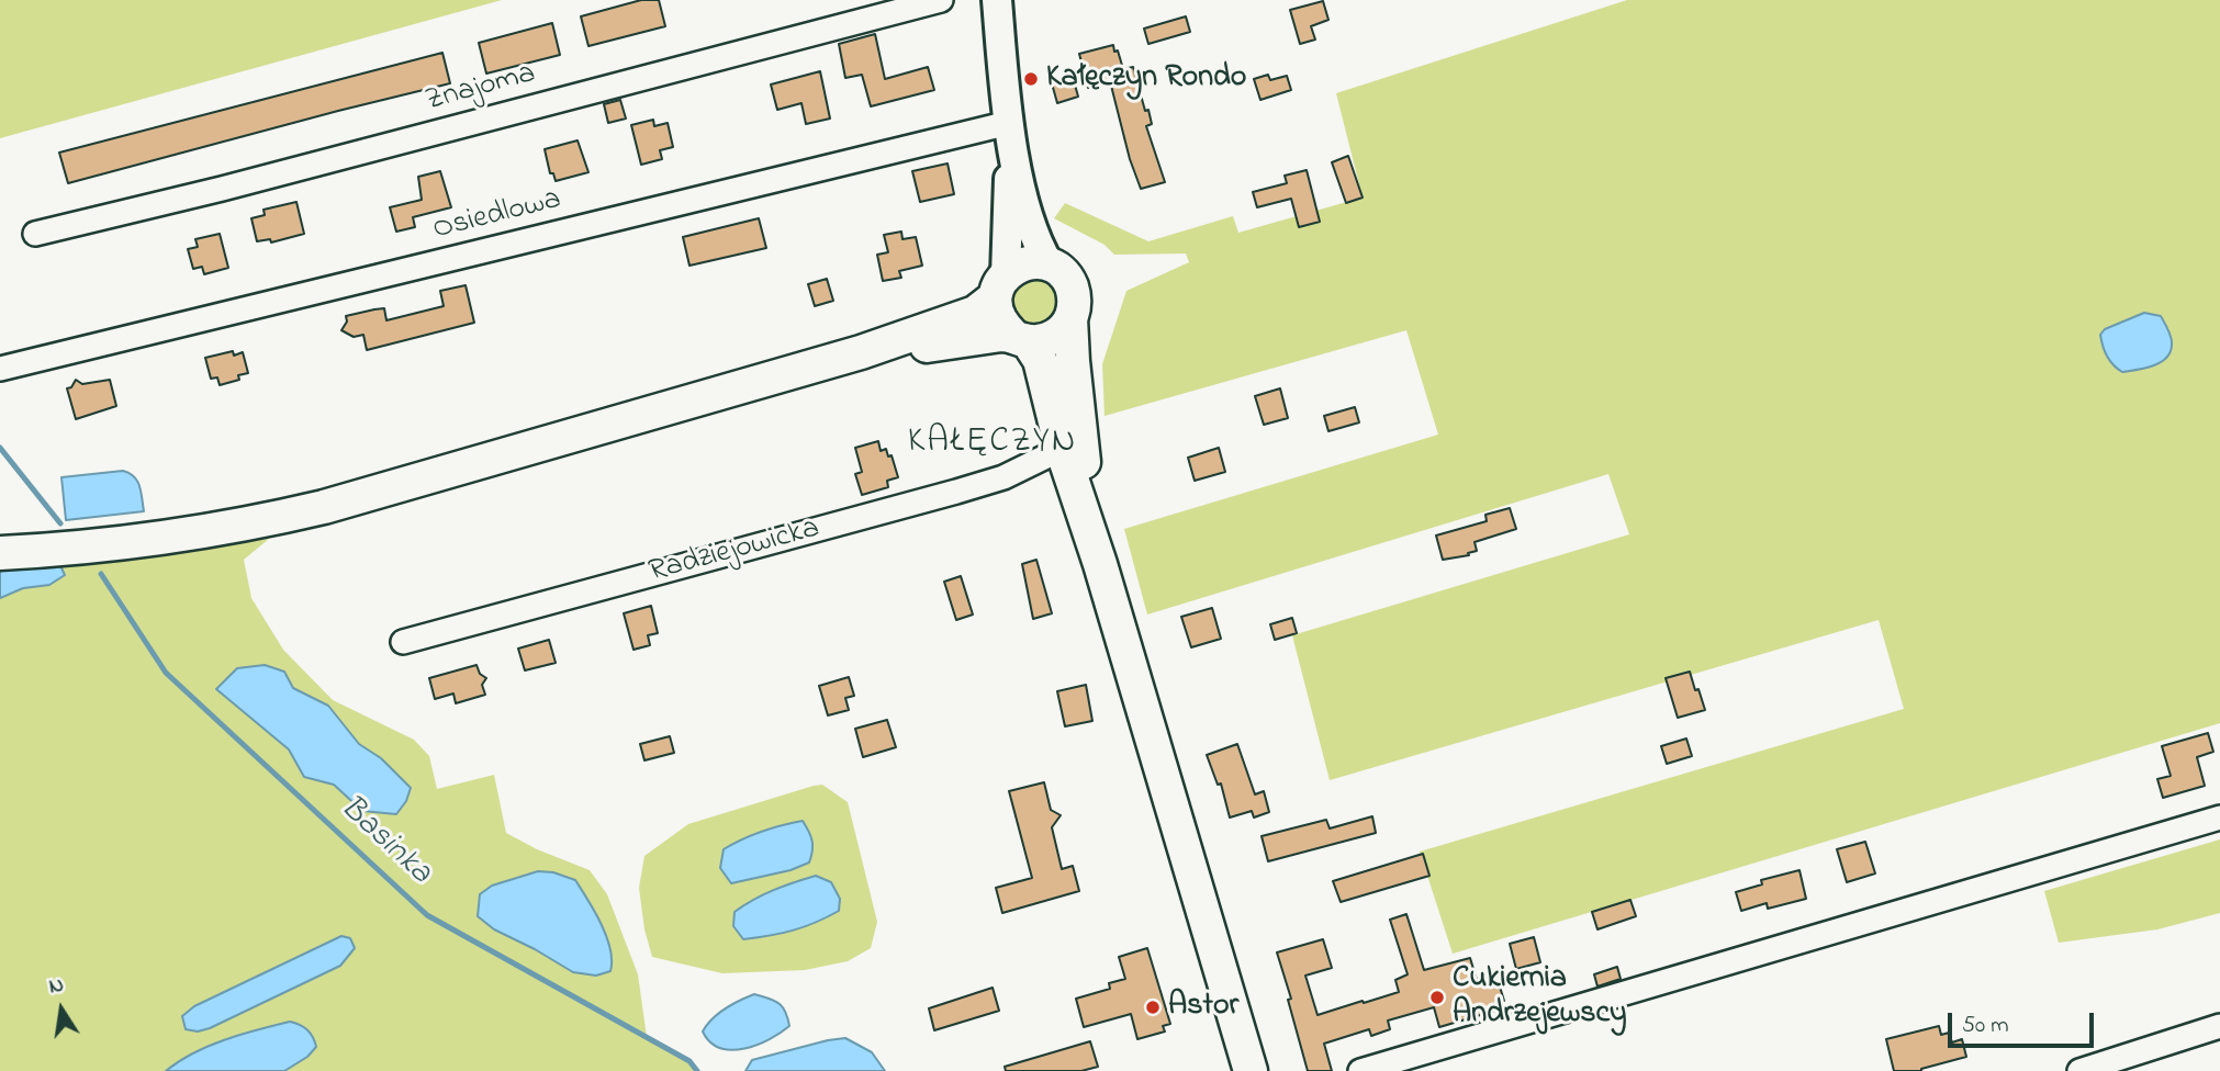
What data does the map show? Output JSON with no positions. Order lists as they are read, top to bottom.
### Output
{
  "streets": {
    "street": ["Znajoma", "Osiedlowa", "Radziejowicka"]
  },
  "districts": ["KAŁĘCZYN"],
  "water": ["Basinka"],
  "places": ["Kałęczyn Rondo", "Cukiernia Andrzejewscy", "Astor"],
  "scale_bar": "50 m",
  "north": "top"
}
